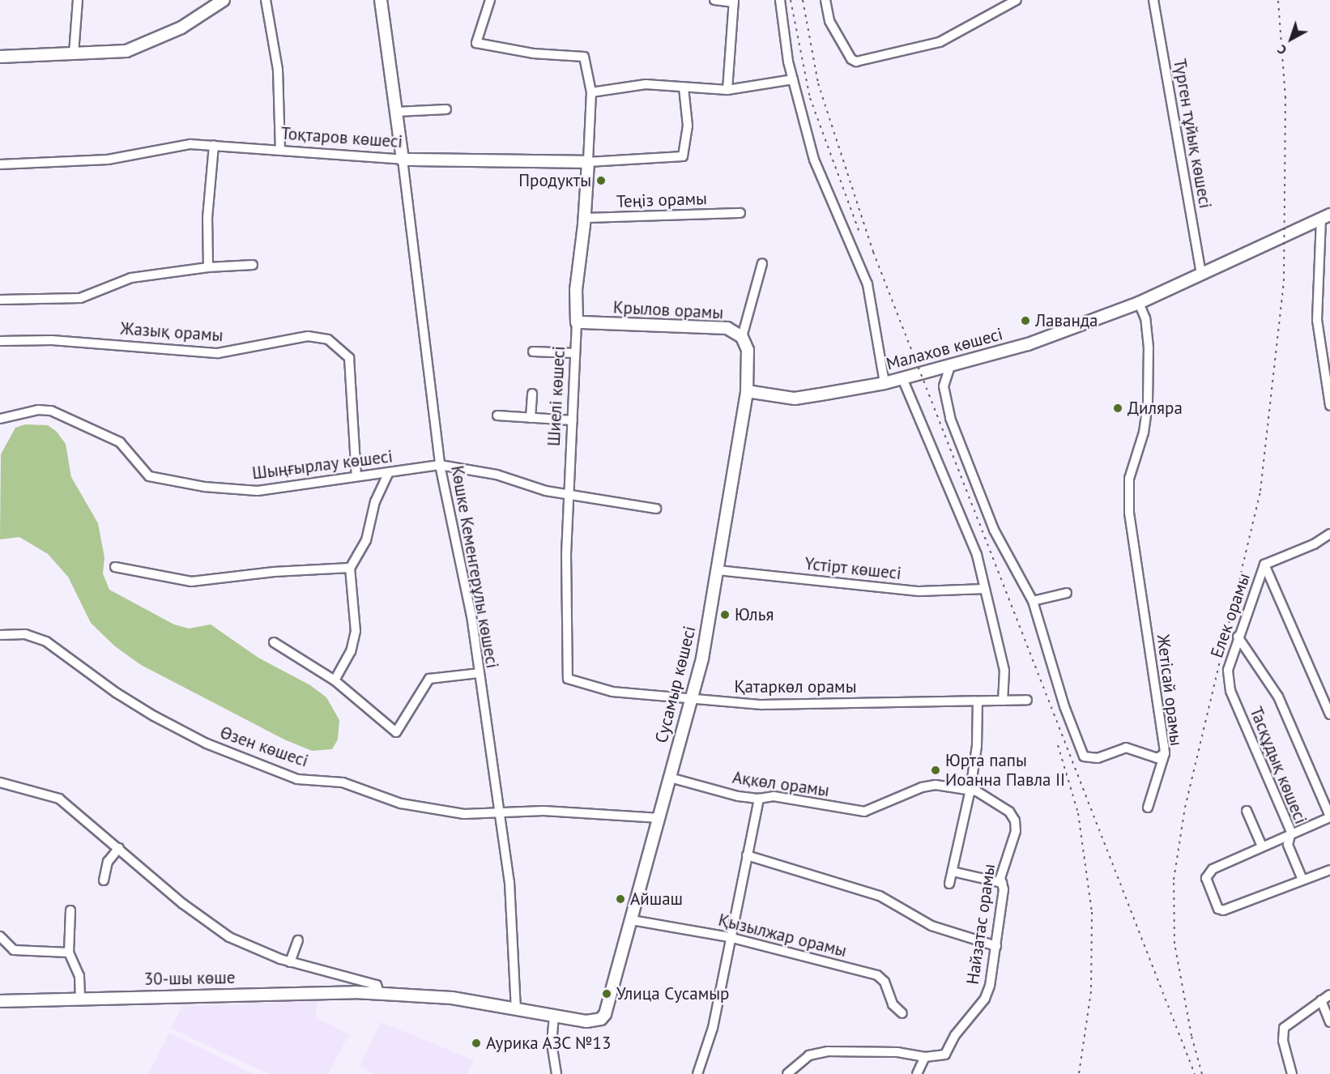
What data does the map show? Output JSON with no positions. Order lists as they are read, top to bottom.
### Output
{
  "streets": {
    "main road": [
      "Тоқтаров көшесі",
      "Крылов орамы",
      "Малахов көшесі",
      "Шиелі көшесі",
      "Сусамыр көшесі",
      "30-шы көше"
    ],
    "street": [
      "Түрген тұйық көшесі",
      "Теңіз орамы",
      "Жазық орамы",
      "Шыңғырлау көшесі",
      "Көшке Кеменгерұлы көшесі",
      "Үстірт көшесі",
      "Елек орамы",
      "Қатаркөл орамы",
      "Жетісай орамы",
      "Өзен көшесі",
      "Тасқұдық көшесі",
      "Ақкөл орамы",
      "Найзатас орамы",
      "Қызылжар орамы"
    ]
  },
  "crossings": [
    ["Түрген тұйық көшесі", "Малахов көшесі"],
    ["Тоқтаров көшесі", "Шиелі көшесі"],
    ["Тоқтаров көшесі", "Көшке Кеменгерұлы көшесі"],
    ["Теңіз орамы", "Шиелі көшесі"],
    ["Крылов орамы", "Шиелі көшесі"],
    ["Крылов орамы", "Сусамыр көшесі"],
    ["Жазық орамы", "Шыңғырлау көшесі"],
    ["Малахов көшесі", "Сусамыр көшесі"],
    ["Малахов көшесі", "Жетісай орамы"],
    ["Шиелі көшесі", "Қатаркөл орамы"],
    ["Шыңғырлау көшесі", "Көшке Кеменгерұлы көшесі"],
    ["Көшке Кеменгерұлы көшесі", "Өзен көшесі"],
    ["Үстірт көшесі", "Сусамыр көшесі"],
    ["Елек орамы", "Тасқұдық көшесі"],
    ["Сусамыр көшесі", "Қатаркөл орамы"],
    ["Сусамыр көшесі", "Өзен көшесі"],
    ["Сусамыр көшесі", "Ақкөл орамы"],
    ["Сусамыр көшесі", "Қызылжар орамы"],
    ["Ақкөл орамы", "Найзатас орамы"]
  ],
  "places": [
    "Продукты",
    "Лаванда",
    "Диляра",
    "Юлья",
    "Юрта папы Иоанна Павла II",
    "Айшаш",
    "Улица Сусамыр",
    "Аурика АЗС №13"
  ],
  "north": "bottom left"
}
